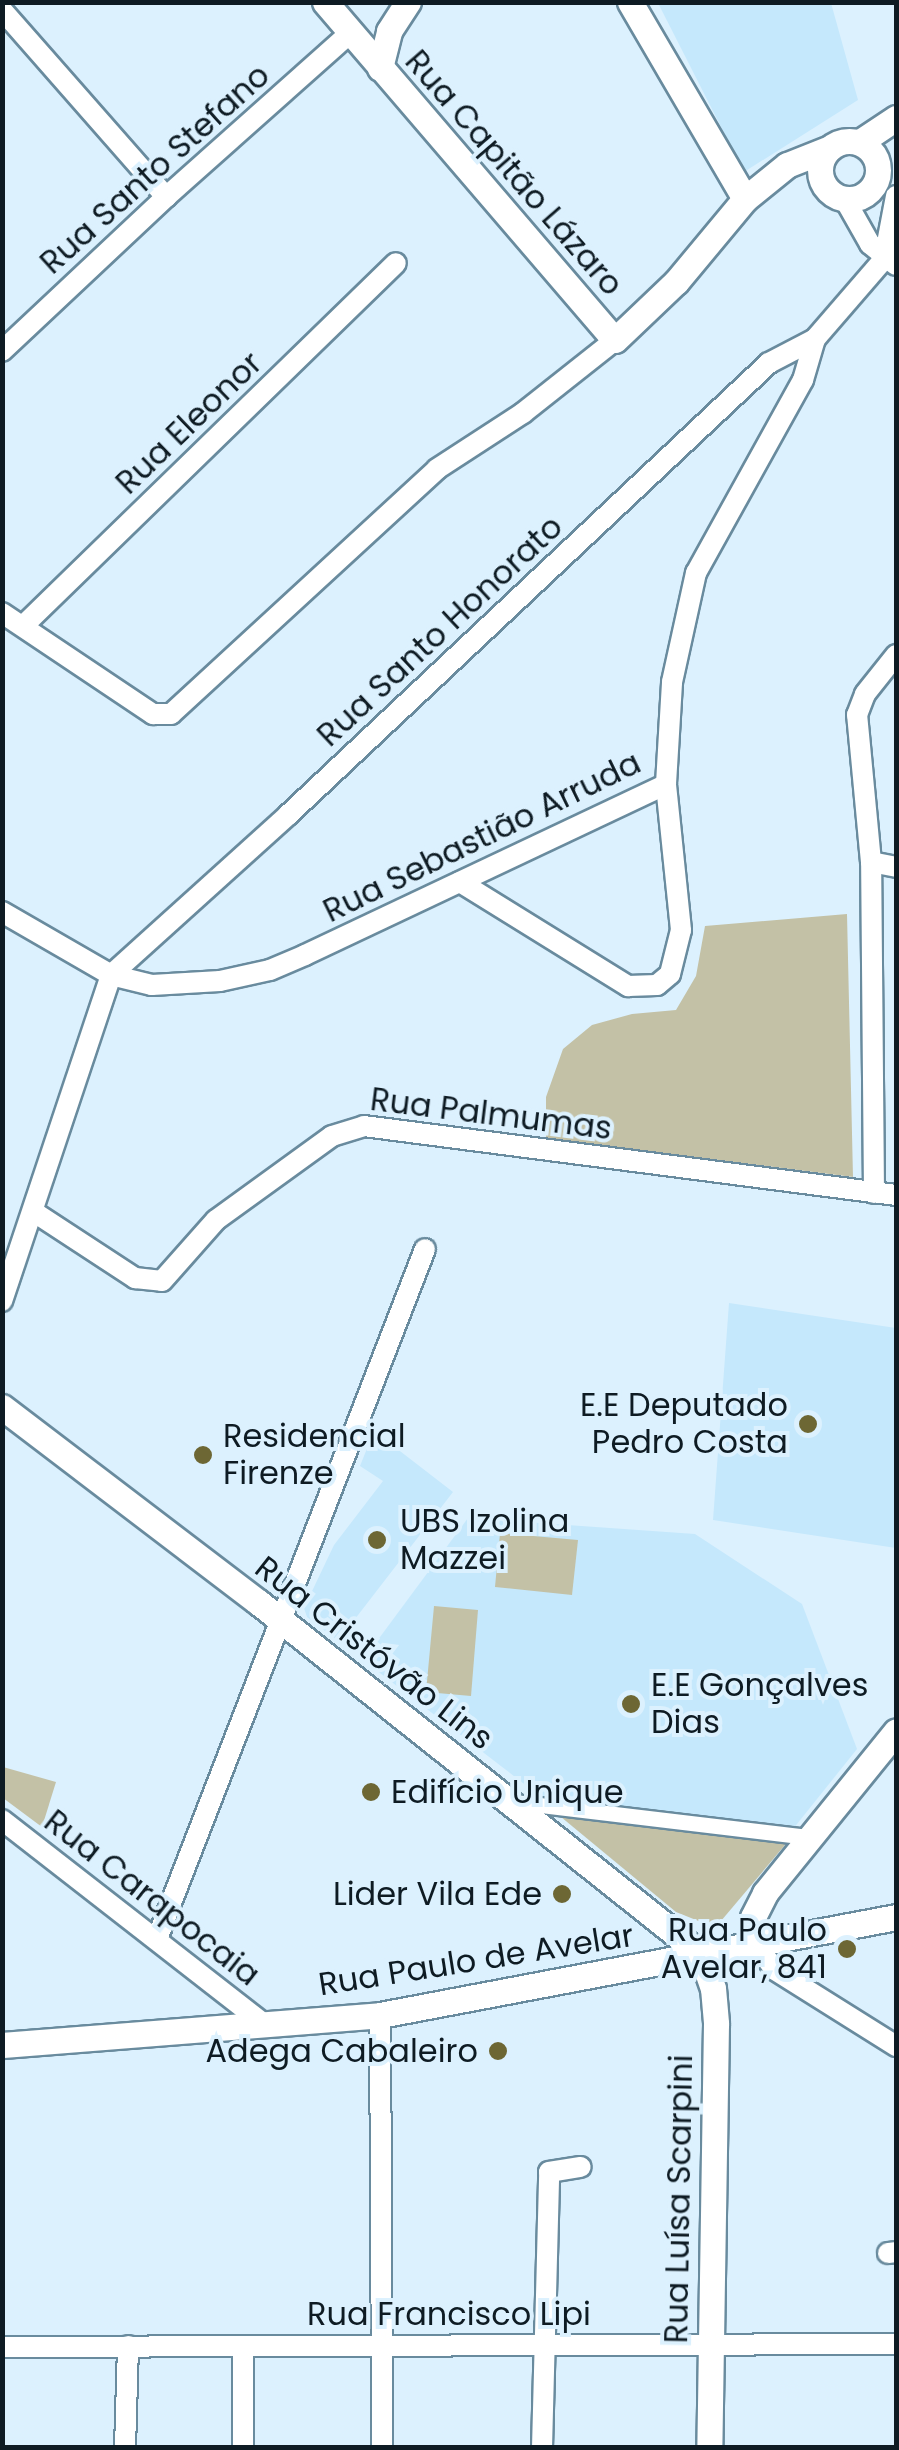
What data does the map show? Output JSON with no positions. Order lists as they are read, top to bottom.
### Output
{
  "streets": {
    "street": [
      "Rua Santo Stefano",
      "Rua Capitão Lázaro",
      "Rua Eleonor",
      "Rua Santo Honorato",
      "Rua Sebastião Arruda",
      "Rua Palmumas",
      "Rua Cristóvão Lins",
      "Rua Carapocaia",
      "Rua Paulo de Avelar",
      "Rua Luísa Scarpini",
      "Rua Francisco Lipi"
    ]
  },
  "crossings": [
    ["Rua Santo Stefano", "Rua Capitão Lázaro"],
    ["Rua Santo Honorato", "Rua Sebastião Arruda"],
    ["Rua Cristóvão Lins", "Rua Paulo de Avelar"],
    ["Rua Cristóvão Lins", "Rua Luísa Scarpini"],
    ["Rua Carapocaia", "Rua Paulo de Avelar"],
    ["Rua Paulo de Avelar", "Rua Luísa Scarpini"],
    ["Rua Luísa Scarpini", "Rua Francisco Lipi"]
  ],
  "places": [
    "E.E Deputado Pedro Costa",
    "Residencial Firenze",
    "UBS Izolina Mazzei",
    "E.E Gonçalves Dias",
    "Edifício Unique",
    "Lider Vila Ede",
    "Rua Paulo Avelar, 841",
    "Adega Cabaleiro"
  ]
}
